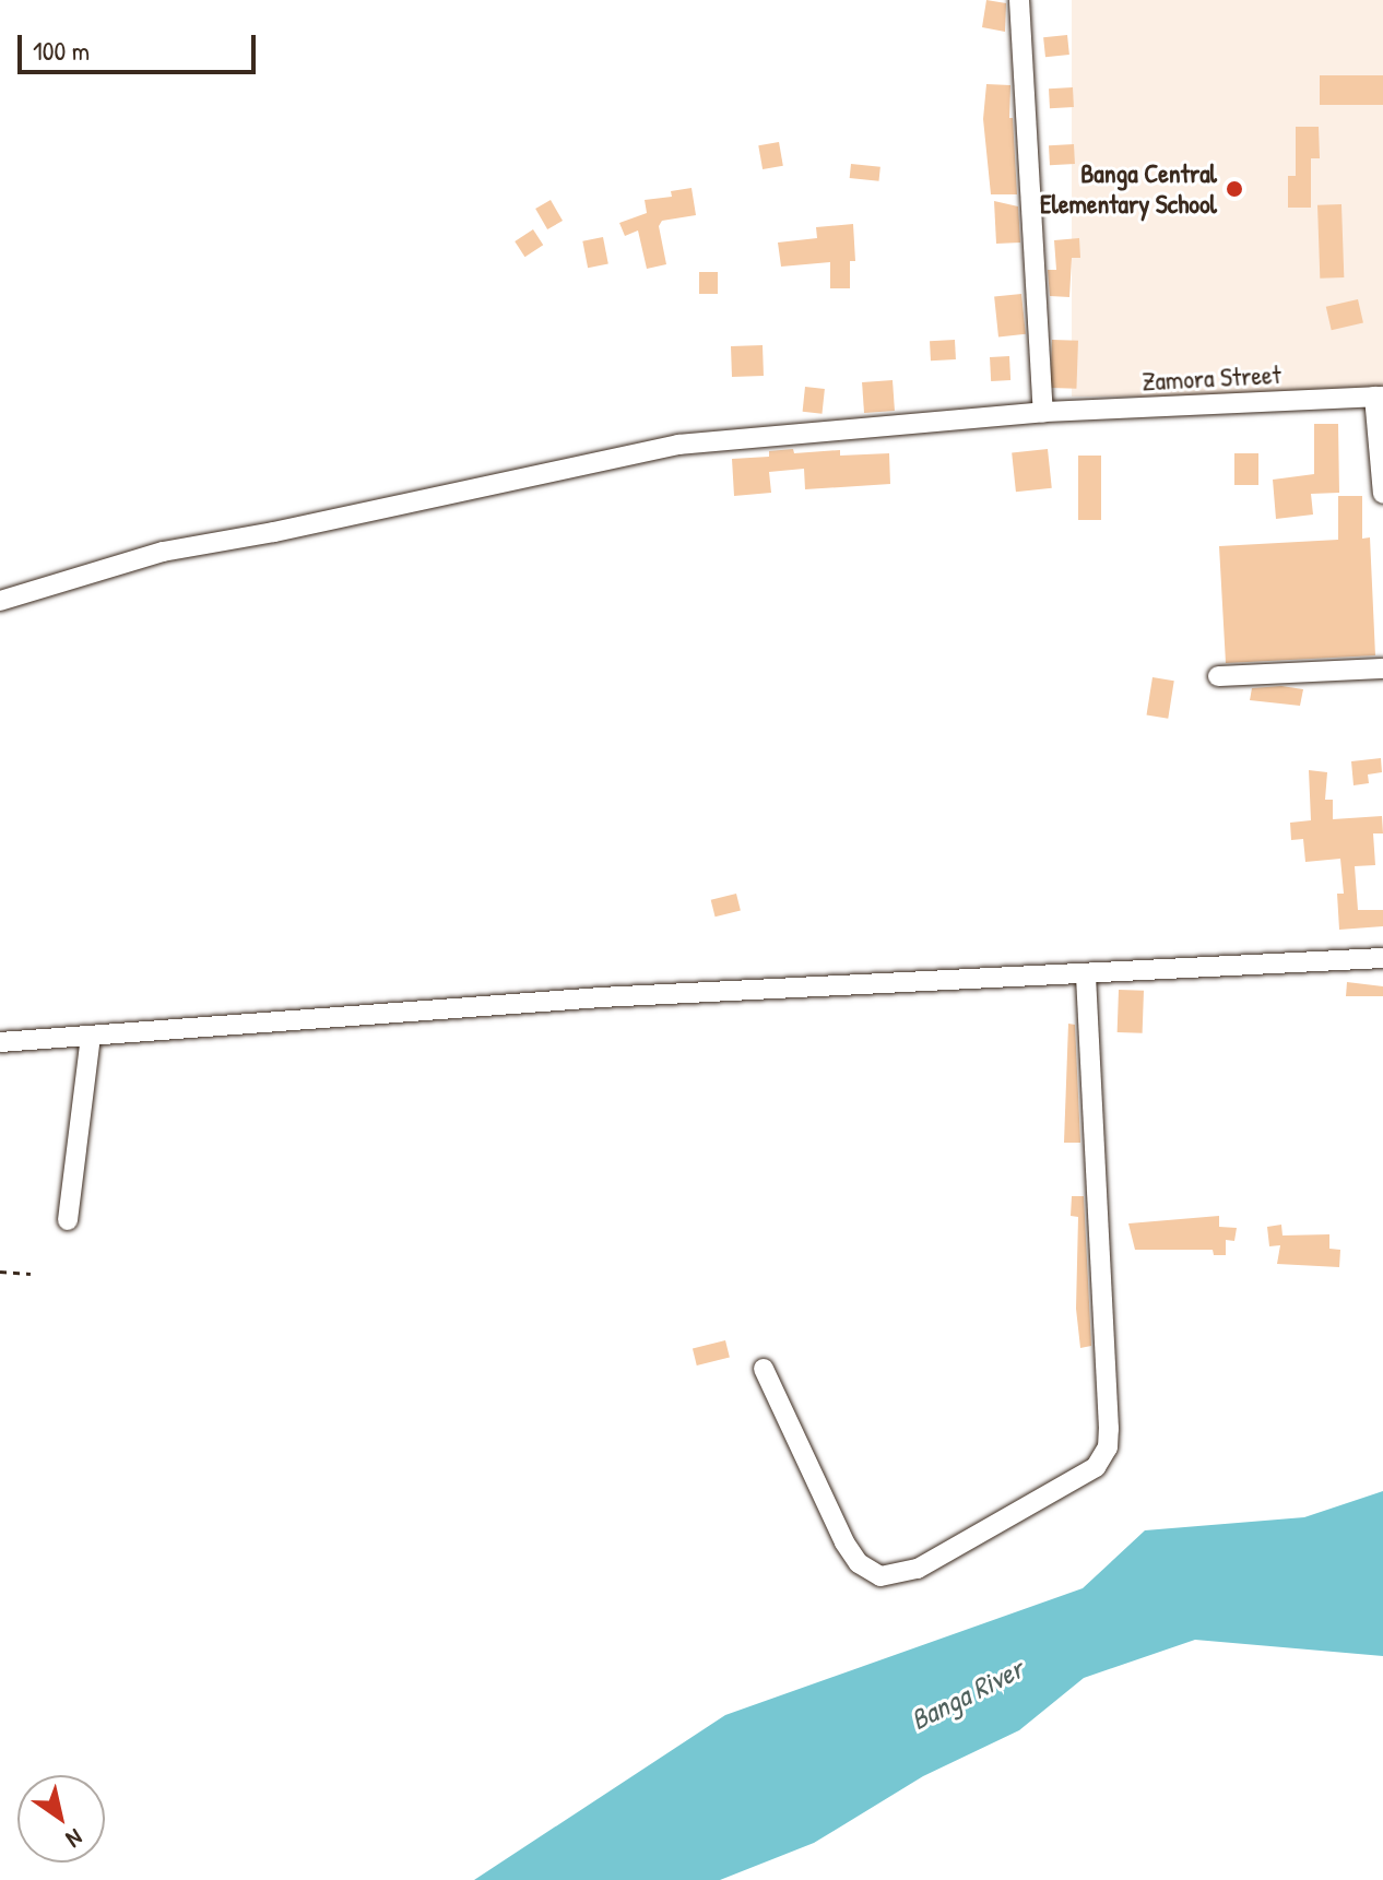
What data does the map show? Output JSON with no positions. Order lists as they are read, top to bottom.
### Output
{
  "streets": {
    "street": ["Zamora Street"]
  },
  "water": ["Banga River"],
  "places": ["Banga Central Elementary School"],
  "scale_bar": "100 m",
  "north": "bottom right"
}
